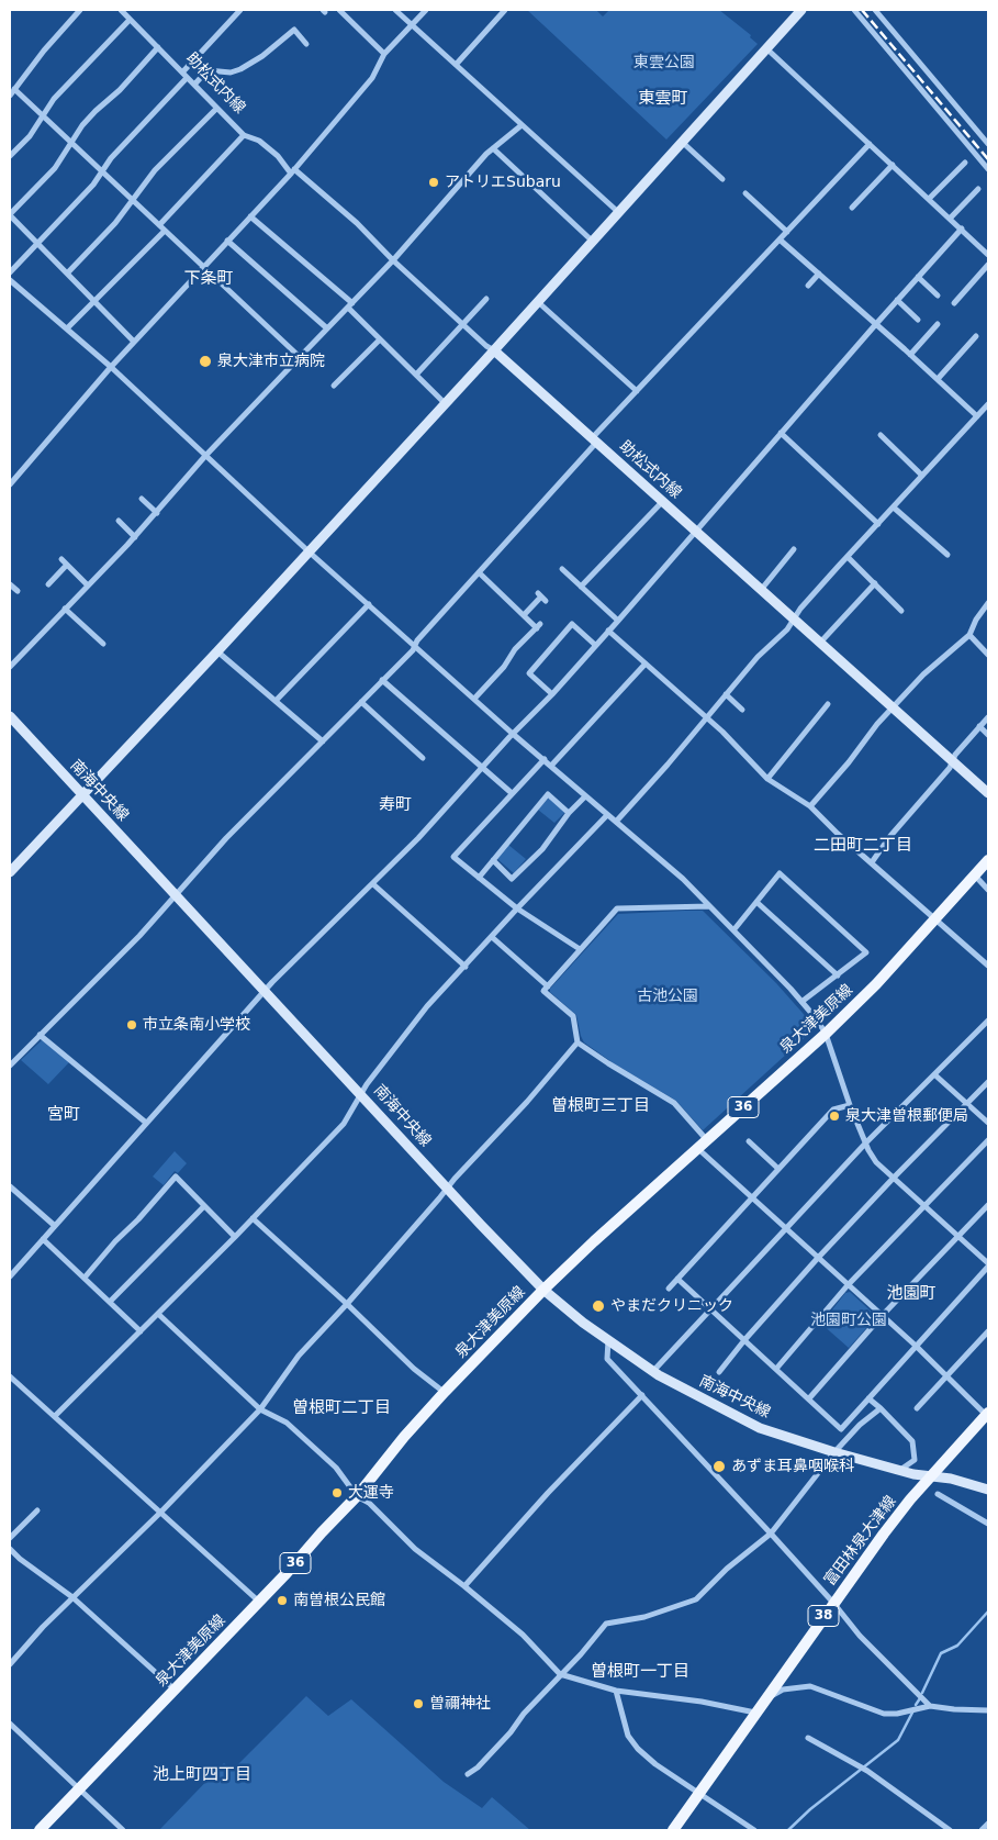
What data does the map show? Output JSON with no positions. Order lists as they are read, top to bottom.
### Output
{
  "streets": {
    "main road": [
      "泉大津美原線",
      "36",
      "富田林泉大津線",
      "38"
    ],
    "street": ["助松式内線", "南海中央線"]
  },
  "crossings": [
    ["南海中央線", "泉大津美原線"],
    ["南海中央線", "富田林泉大津線"]
  ],
  "districts": [
    "東雲町",
    "下条町",
    "寿町",
    "二田町二丁目",
    "曽根町三丁目",
    "宮町",
    "池園町",
    "曽根町二丁目",
    "曽根町一丁目",
    "池上町四丁目"
  ],
  "parks": ["東雲公園", "古池公園", "池園町公園"],
  "places": [
    "アトリエSubaru",
    "泉大津市立病院",
    "市立条南小学校",
    "泉大津曽根郵便局",
    "やまだクリニック",
    "あずま耳鼻咽喉科",
    "大運寺",
    "南曽根公民館",
    "曽禰神社"
  ]
}
